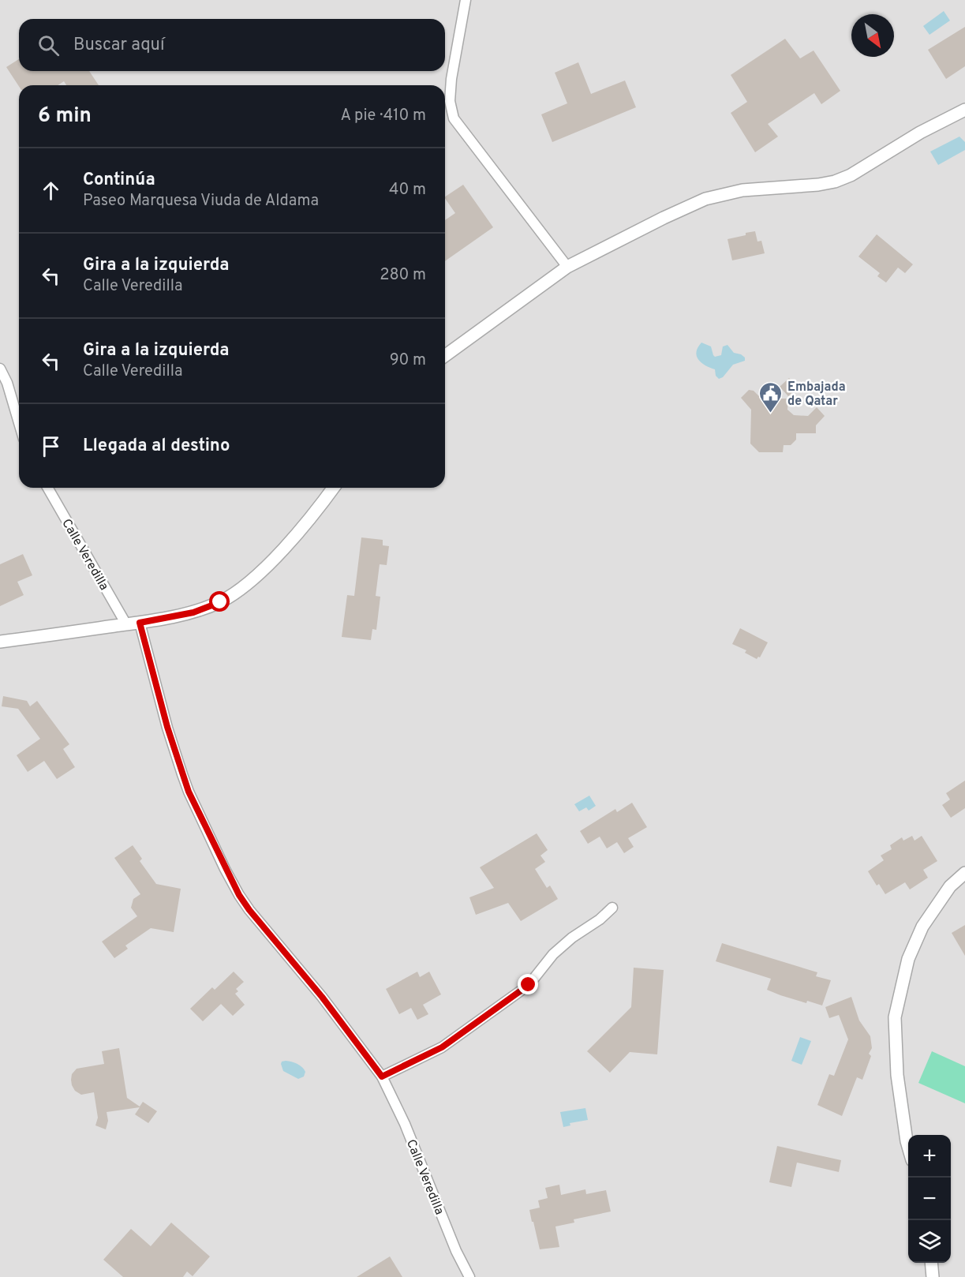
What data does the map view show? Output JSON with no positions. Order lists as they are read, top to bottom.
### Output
{
  "streets": {
    "street": ["Calle Veredilla"]
  },
  "places": {
    "public building": ["Embajada de Qatar"]
  },
  "north": "bottom right",
  "page": {
    "search": "Buscar aquí",
    "heading": ["6 min", "A pie · 410 m"],
    "list": [
      ["Continúa", "Paseo Marquesa Viuda de Aldama", "40 m"],
      ["Gira a la izquierda", "Calle Veredilla", "280 m"],
      ["Gira a la izquierda", "Calle Veredilla", "90 m"],
      "Llegada al destino"
    ],
    "map_buttons": ["+", "−"]
  }
}
